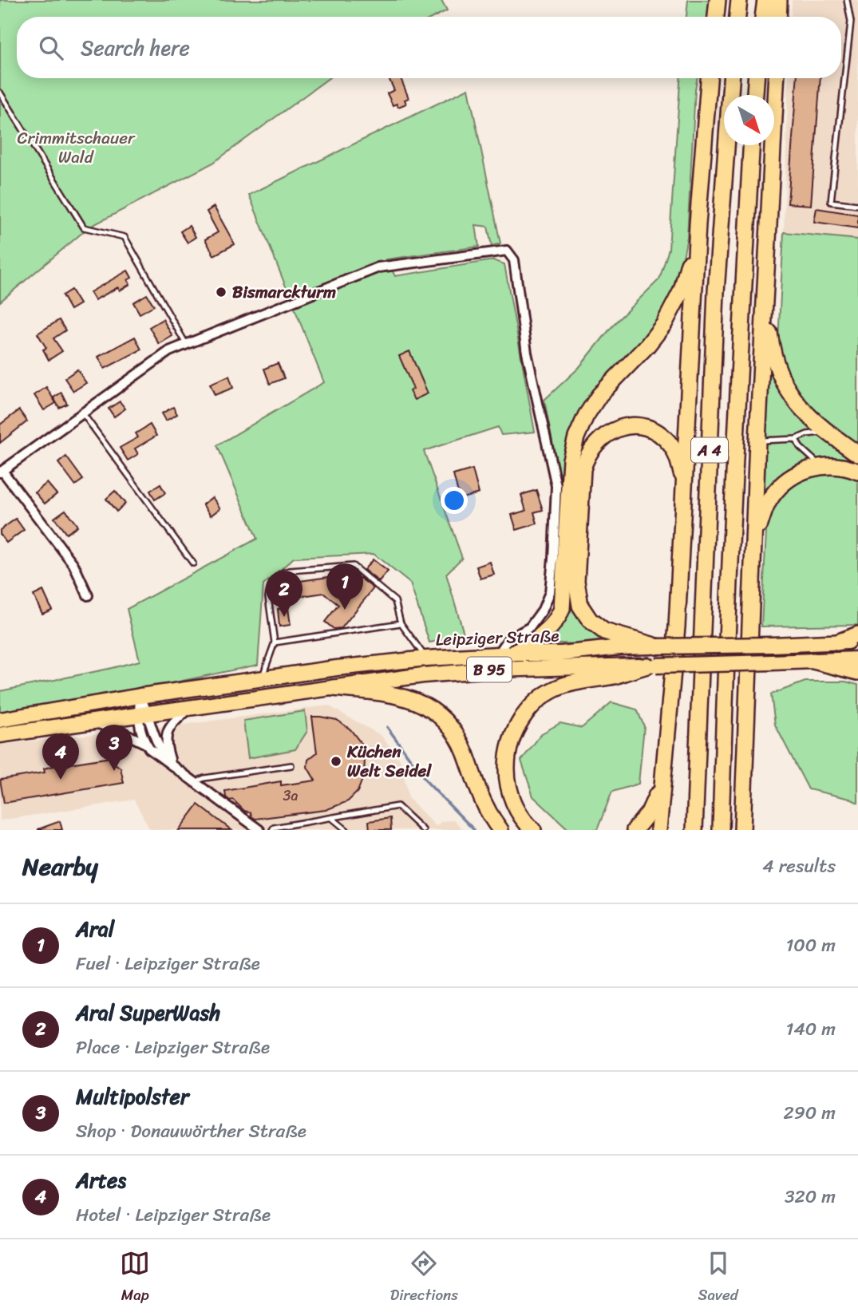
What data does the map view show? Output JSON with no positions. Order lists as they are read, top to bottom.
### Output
{
  "streets": {
    "highway": ["A 4"],
    "main road": ["Leipziger Straße", "B 95"]
  },
  "parks": ["Crimmitschauer Wald"],
  "places": ["Bismarckturm", "Küchen Welt Seidel"],
  "house_numbers": ["3a"],
  "north": "bottom right",
  "page": {
    "search": "Search here",
    "pins": [
      "1",
      "2",
      "3",
      "4"
    ],
    "heading": ["Nearby", "4 results"],
    "list": [
      {
        "mark": "1",
        "name": "Aral",
        "note": "Fuel · Leipziger Straße",
        "value": "100 m"
      },
      {
        "mark": "2",
        "name": "Aral SuperWash",
        "note": "Place · Leipziger Straße",
        "value": "140 m"
      },
      {
        "mark": "3",
        "name": "Multipolster",
        "note": "Shop · Donauwörther Straße",
        "value": "290 m"
      },
      {
        "mark": "4",
        "name": "Artes",
        "note": "Hotel · Leipziger Straße",
        "value": "320 m"
      }
    ],
    "nav": ["Map", "Directions", "Saved"]
  }
}
